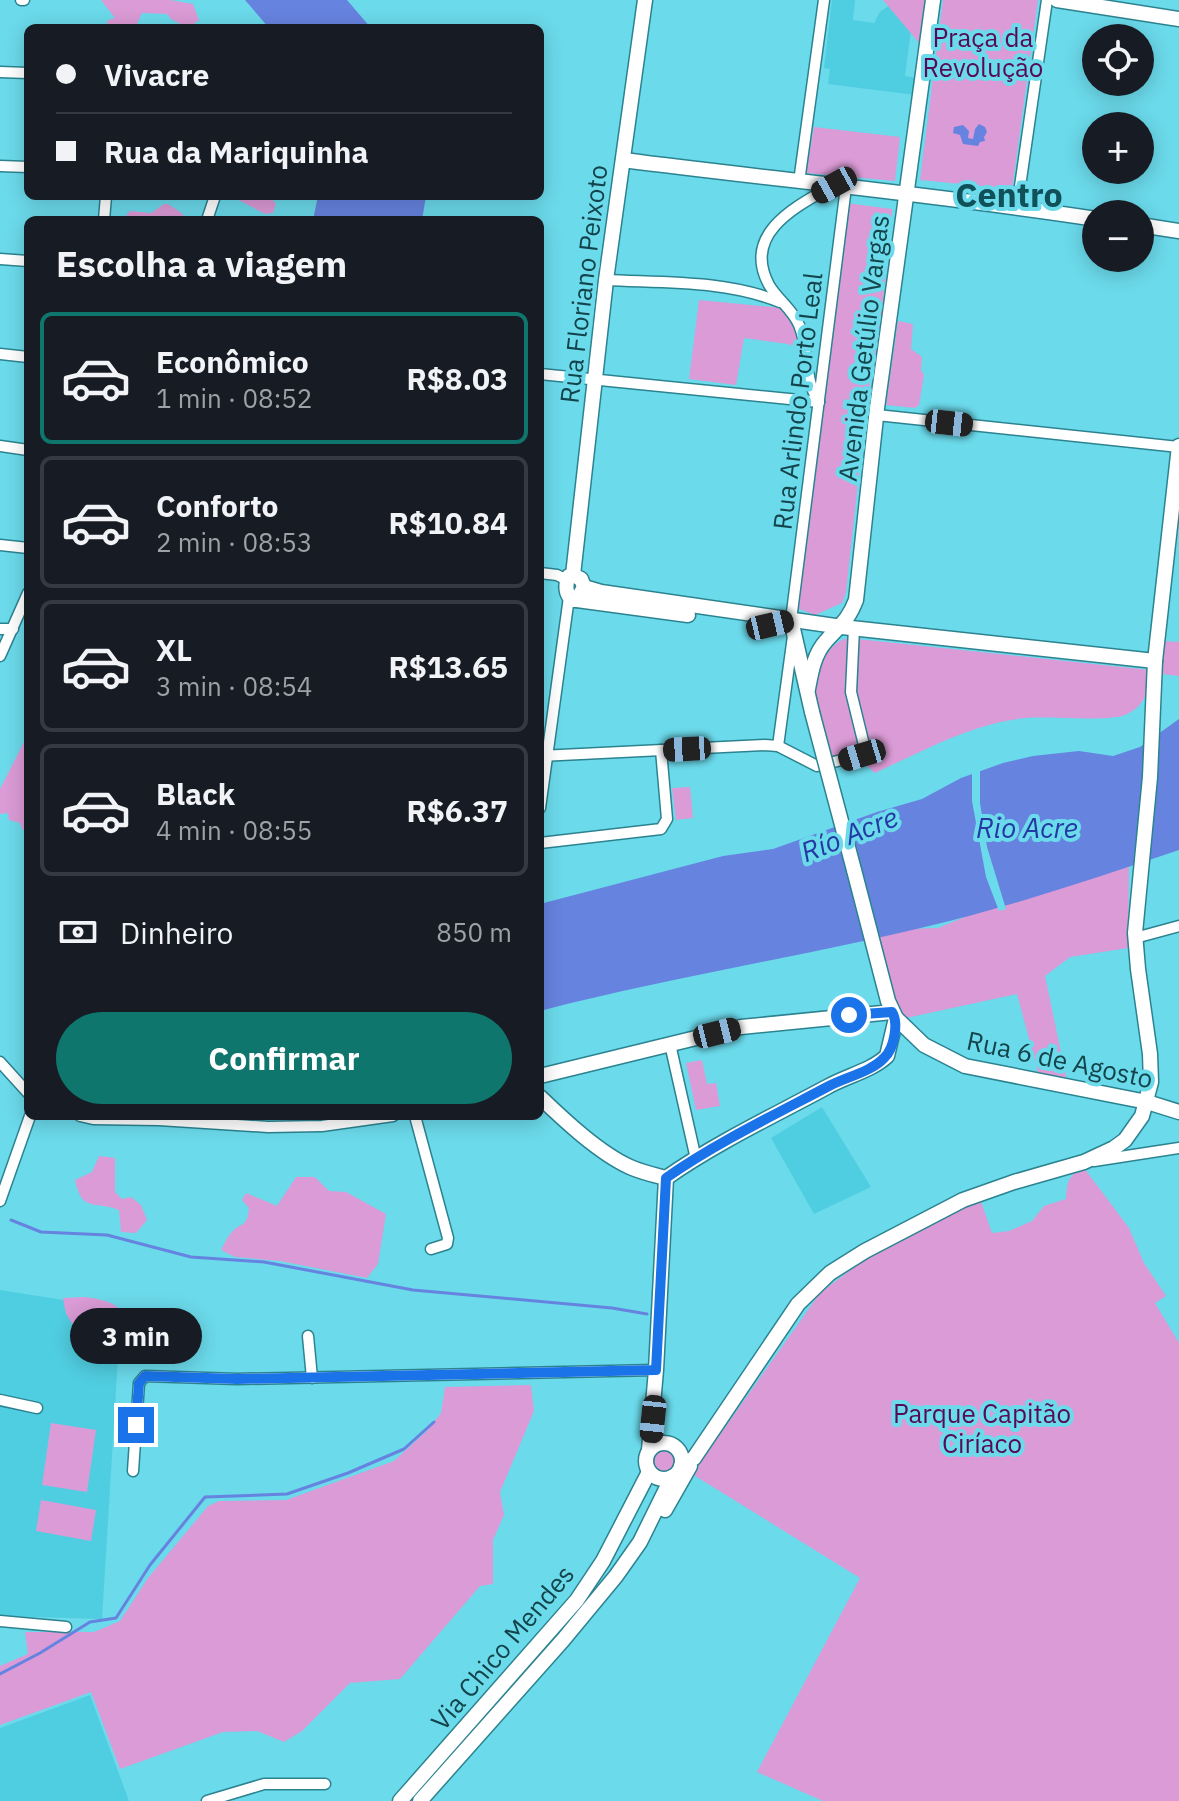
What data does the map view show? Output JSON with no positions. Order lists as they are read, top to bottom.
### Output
{
  "streets": {
    "main road": [
      "Rua Floriano Peixoto",
      "Avenida Getúlio Vargas",
      "Rua 6 de Agosto",
      "Via Chico Mendes"
    ],
    "street": ["Rua Arlindo Porto Leal"]
  },
  "crossings": [
    ["Avenida Getúlio Vargas", "Rua Arlindo Porto Leal"],
    ["Avenida Getúlio Vargas", "Rua 6 de Agosto"],
    ["Rua 6 de Agosto", "Via Chico Mendes"]
  ],
  "districts": ["Centro"],
  "water": ["Rio Acre", "Río Acre"],
  "parks": ["Praça da Revolução", "Parque Capitão Ciríaco"],
  "page": {
    "map_buttons": ["+", "−"],
    "banner": ["Vivacre", "Rua da Mariquinha"],
    "heading": "Escolha a viagem",
    "list": [
      {
        "name": "Econômico",
        "note": "1 min · 08:52",
        "value": "R$8.03"
      },
      {
        "name": "Conforto",
        "note": "2 min · 08:53",
        "value": "R$10.84"
      },
      {
        "name": "XL",
        "note": "3 min · 08:54",
        "value": "R$13.65"
      },
      {
        "name": "Black",
        "note": "4 min · 08:55",
        "value": "R$6.37"
      }
    ],
    "pay": ["Dinheiro", "850 m"],
    "buttons": "Confirmar",
    "bubble": "3 min"
  }
}
